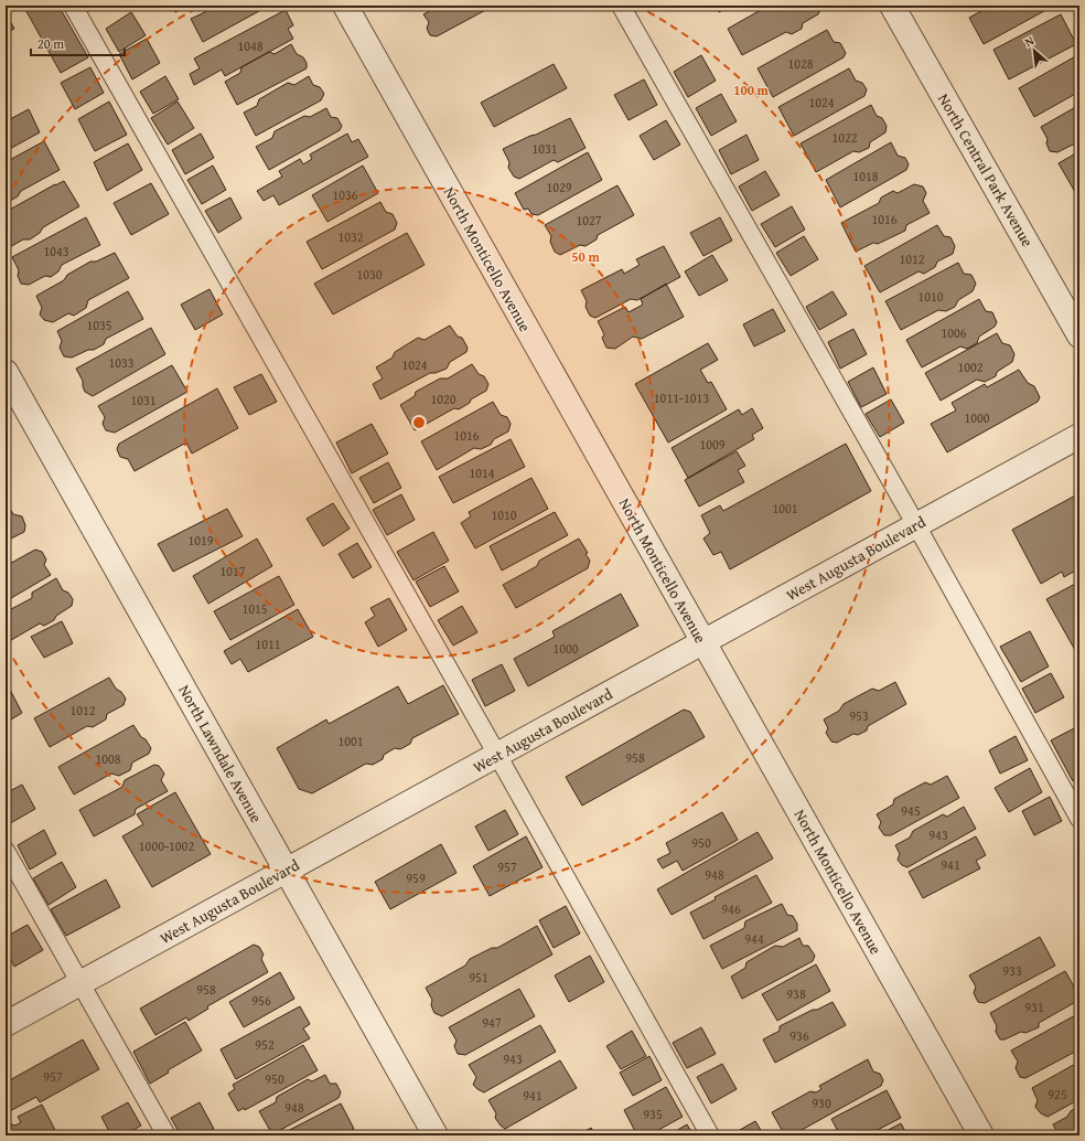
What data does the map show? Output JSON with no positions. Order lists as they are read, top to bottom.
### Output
{
  "streets": {
    "street": [
      "North Central Park Avenue",
      "North Monticello Avenue",
      "West Augusta Boulevard",
      "North Lawndale Avenue"
    ]
  },
  "crossings": [
    ["North Monticello Avenue", "West Augusta Boulevard"],
    ["West Augusta Boulevard", "North Lawndale Avenue"]
  ],
  "house_numbers": [
    "1048",
    "1028",
    "1024",
    "1022",
    "1031",
    "1018",
    "1029",
    "1036",
    "1016",
    "1027",
    "1032",
    "1043",
    "1012",
    "1030",
    "1010",
    "1035",
    "1006",
    "1033",
    "1024",
    "1002",
    "1011-1013",
    "1020",
    "1031",
    "1000",
    "1016",
    "1009",
    "1014",
    "1001",
    "1010",
    "1019",
    "1017",
    "1015",
    "1011",
    "1000",
    "1012",
    "953",
    "1001",
    "958",
    "1008",
    "945",
    "943",
    "950",
    "1000-1002",
    "941",
    "957",
    "948",
    "959",
    "946",
    "944",
    "933",
    "951",
    "958",
    "938",
    "956",
    "931",
    "947",
    "936",
    "952",
    "943",
    "957",
    "950",
    "925",
    "941",
    "930",
    "948",
    "935"
  ],
  "scale_bar": "20 m",
  "north": "top left",
  "rings": ["100 m", "50 m"]
}
